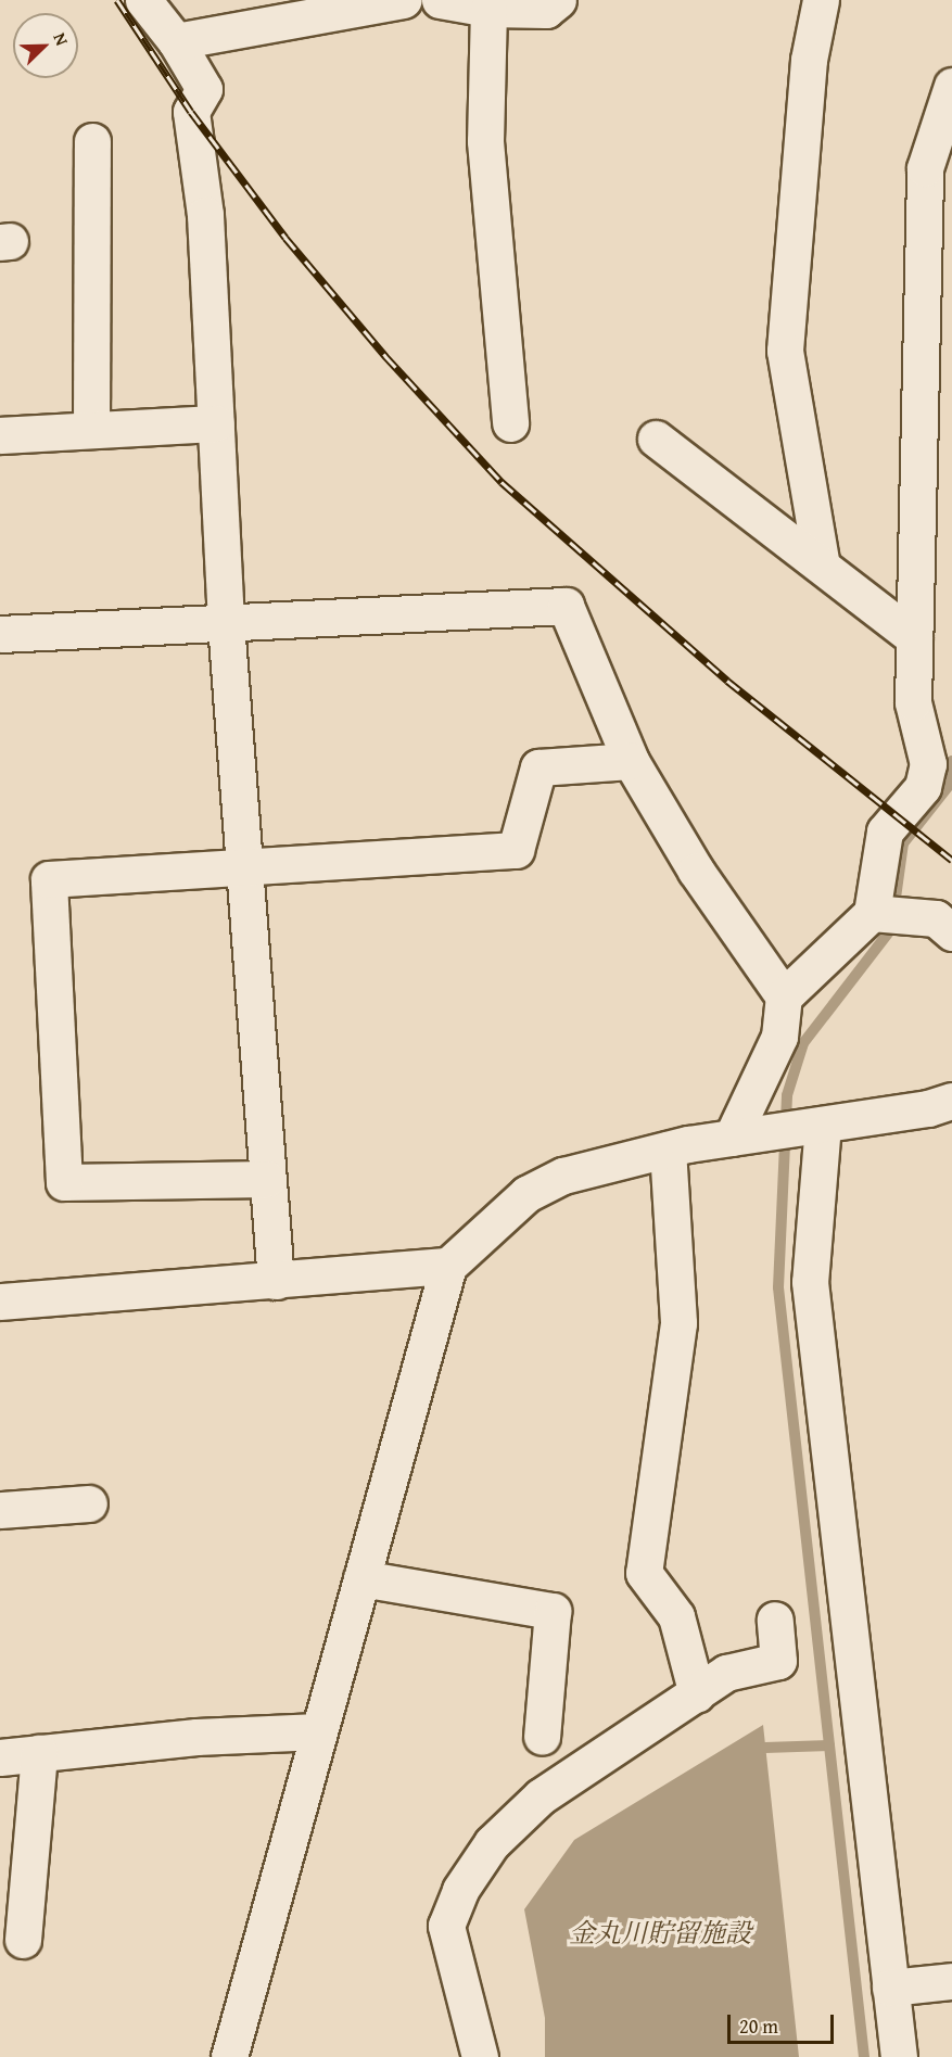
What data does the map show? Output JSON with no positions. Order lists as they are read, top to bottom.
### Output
{
  "water": ["金丸川貯留施設"],
  "scale_bar": "20 m",
  "north": "top right"
}
